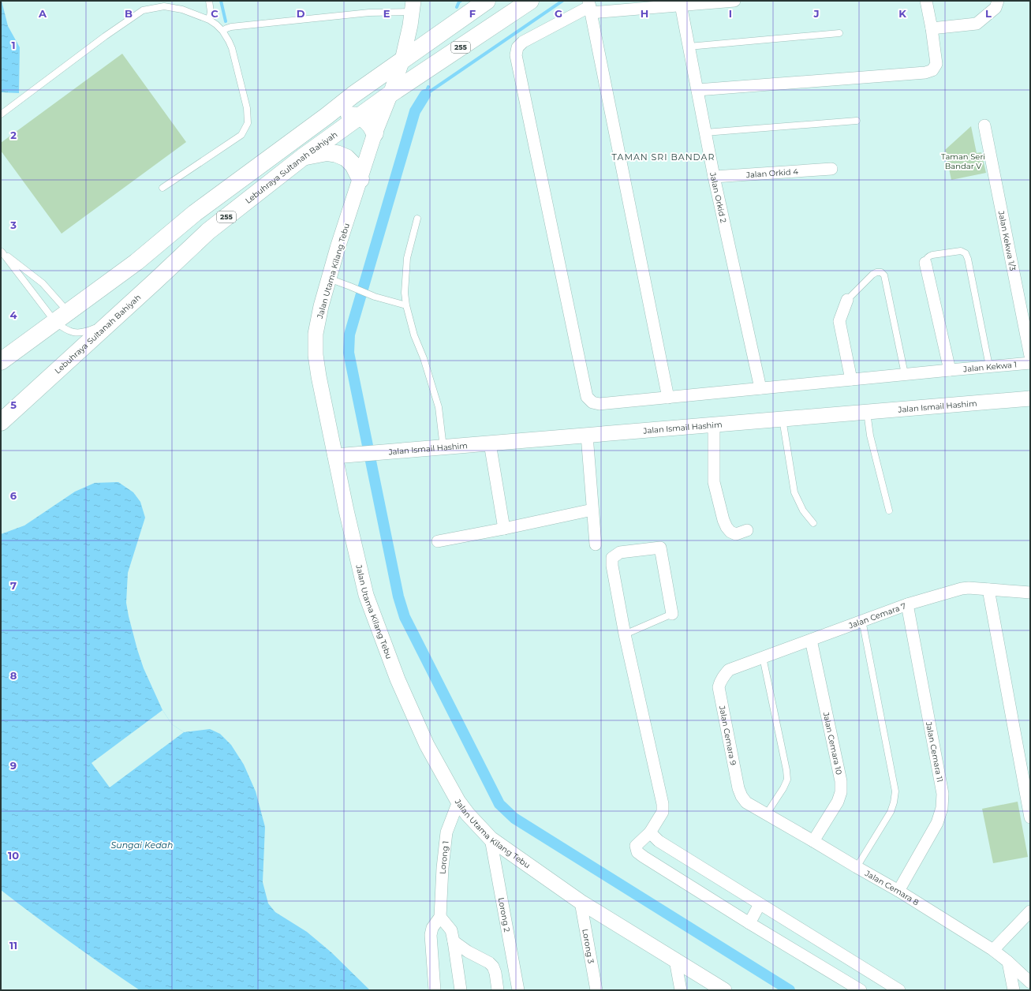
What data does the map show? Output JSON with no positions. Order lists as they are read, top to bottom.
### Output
{
  "streets": {
    "main road": ["255", "Lebuhraya Sultanah Bahiyah"],
    "street": [
      "Jalan Orkid 4",
      "Jalan Orkid 2",
      "Jalan Kekwa 1/3",
      "Jalan Utama Kilang Tebu",
      "Jalan Kekwa 1",
      "Jalan Ismail Hashim",
      "Jalan Cemara 7",
      "Jalan Cemara 9",
      "Jalan Cemara 10",
      "Jalan Cemara 11",
      "Lorong 1",
      "Jalan Cemara 8",
      "Lorong 2",
      "Lorong 3"
    ]
  },
  "crossings": [
    ["Lebuhraya Sultanah Bahiyah", "Jalan Utama Kilang Tebu"],
    ["Jalan Orkid 4", "Jalan Orkid 2"],
    ["Jalan Orkid 2", "Jalan Kekwa 1"],
    ["Jalan Utama Kilang Tebu", "Jalan Ismail Hashim"],
    ["Jalan Utama Kilang Tebu", "Lorong 1"],
    ["Jalan Utama Kilang Tebu", "Lorong 2"],
    ["Jalan Utama Kilang Tebu", "Lorong 3"],
    ["Jalan Cemara 7", "Jalan Cemara 9"],
    ["Jalan Cemara 7", "Jalan Cemara 10"],
    ["Jalan Cemara 7", "Jalan Cemara 11"],
    ["Jalan Cemara 9", "Jalan Cemara 8"],
    ["Jalan Cemara 10", "Jalan Cemara 8"],
    ["Jalan Cemara 11", "Jalan Cemara 8"]
  ],
  "districts": ["TAMAN SRI BANDAR"],
  "water": ["Sungai Kedah"],
  "parks": ["Taman Seri Bandar V"],
  "grid": {
    "columns": [
      "A",
      "B",
      "C",
      "D",
      "E",
      "F",
      "G",
      "H",
      "I",
      "J",
      "K",
      "L"
    ],
    "rows": [
      "1",
      "2",
      "3",
      "4",
      "5",
      "6",
      "7",
      "8",
      "9",
      "10",
      "11"
    ]
  }
}
